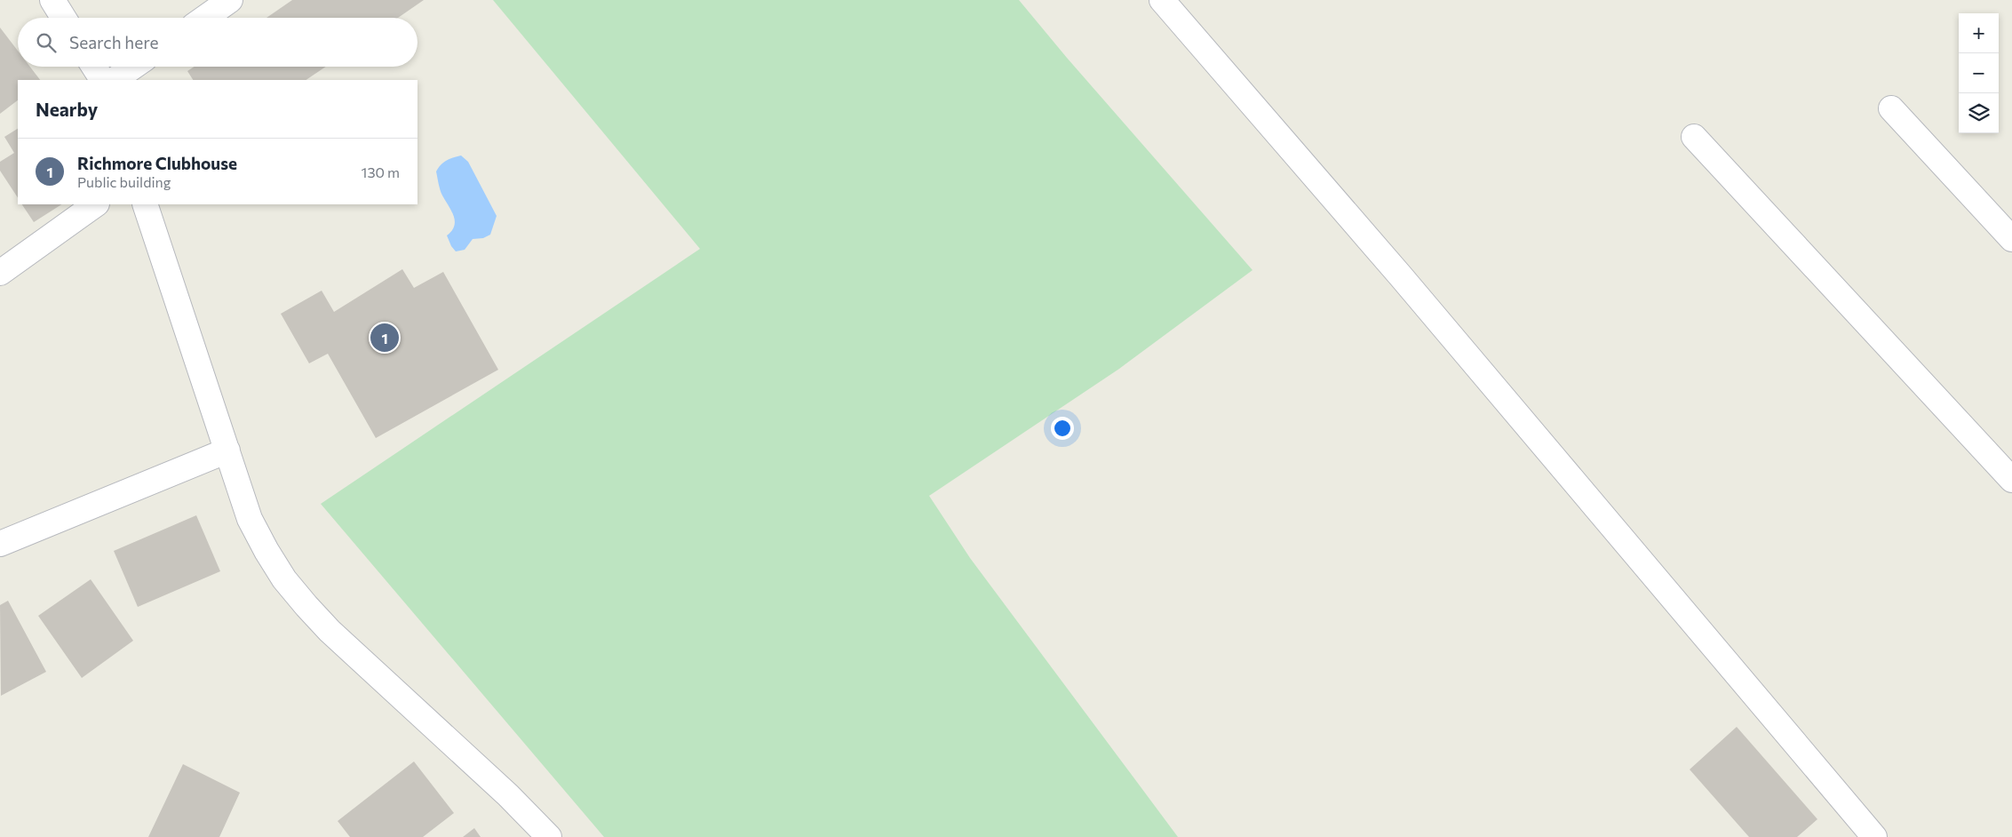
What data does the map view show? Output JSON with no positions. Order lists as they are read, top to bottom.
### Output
{
  "page": {
    "map_buttons": ["+", "−"],
    "search": "Search here",
    "heading": "Nearby",
    "list": [
      {
        "mark": "1",
        "name": "Richmore Clubhouse",
        "note": "Public building",
        "value": "130 m"
      }
    ],
    "pins": "1"
  }
}
